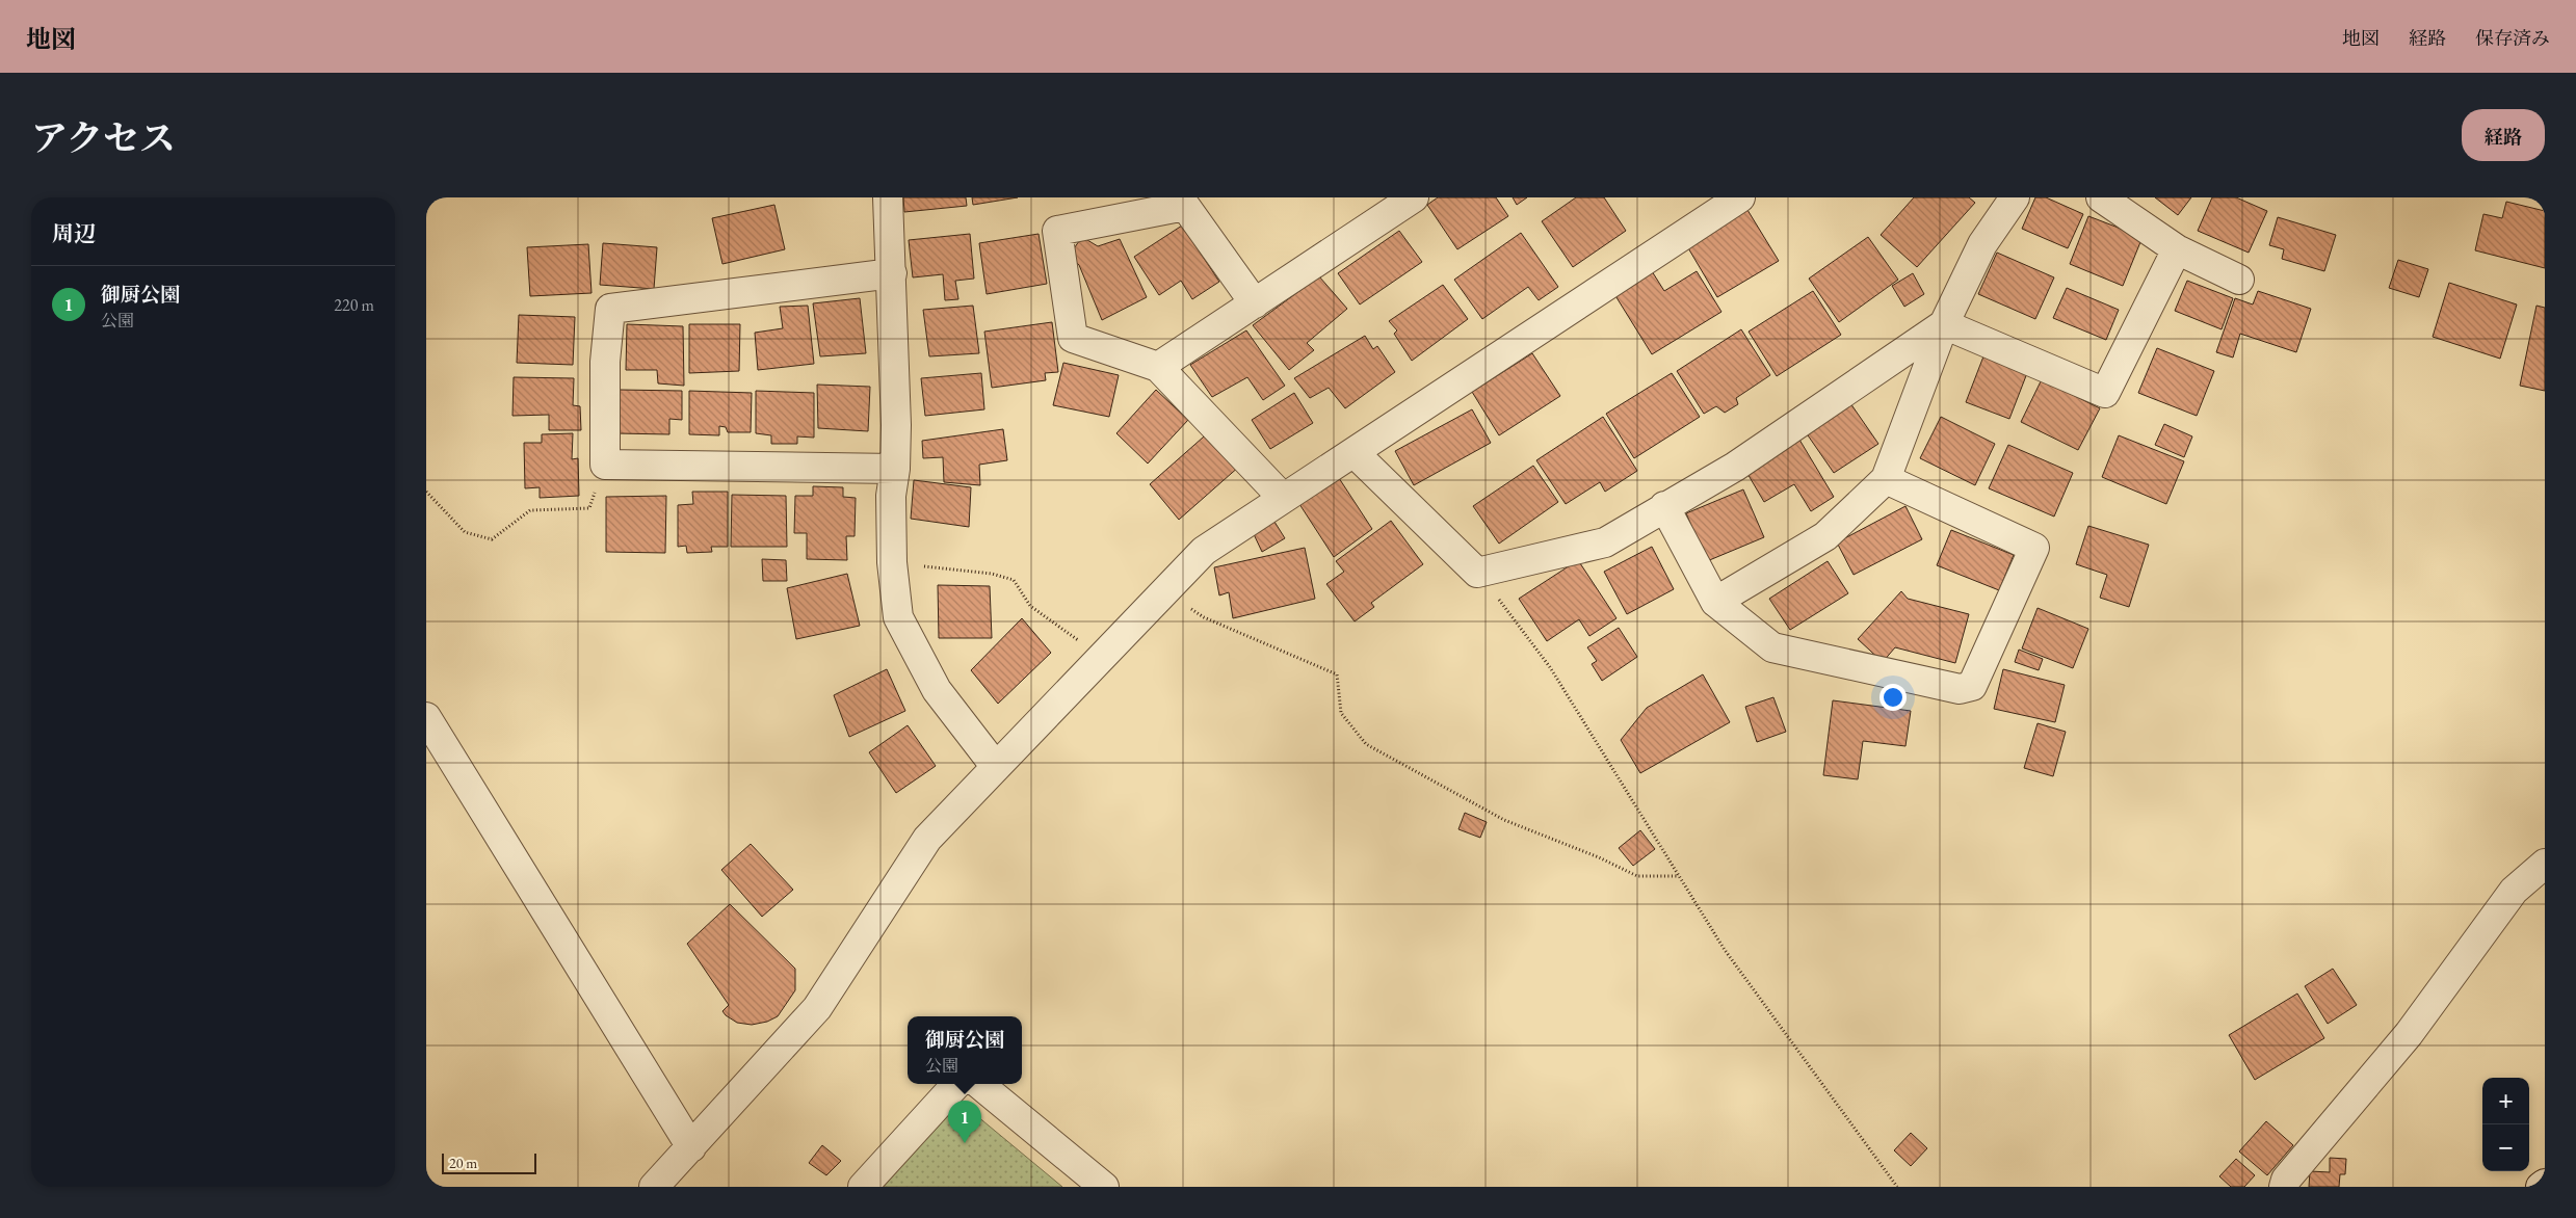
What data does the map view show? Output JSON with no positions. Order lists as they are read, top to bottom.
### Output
{
  "scale_bar": "20 m",
  "page": {
    "header": "地図",
    "nav": ["地図", "経路", "保存済み"],
    "title": "アクセス",
    "buttons": "経路",
    "heading": "周辺",
    "list": [
      {
        "mark": "1",
        "name": "御厨公園",
        "note": "公園",
        "value": "220 m"
      }
    ],
    "popup": ["御厨公園", "公園"],
    "map_buttons": ["+", "−"],
    "pins": "1",
    "scale": "20 m"
  }
}
